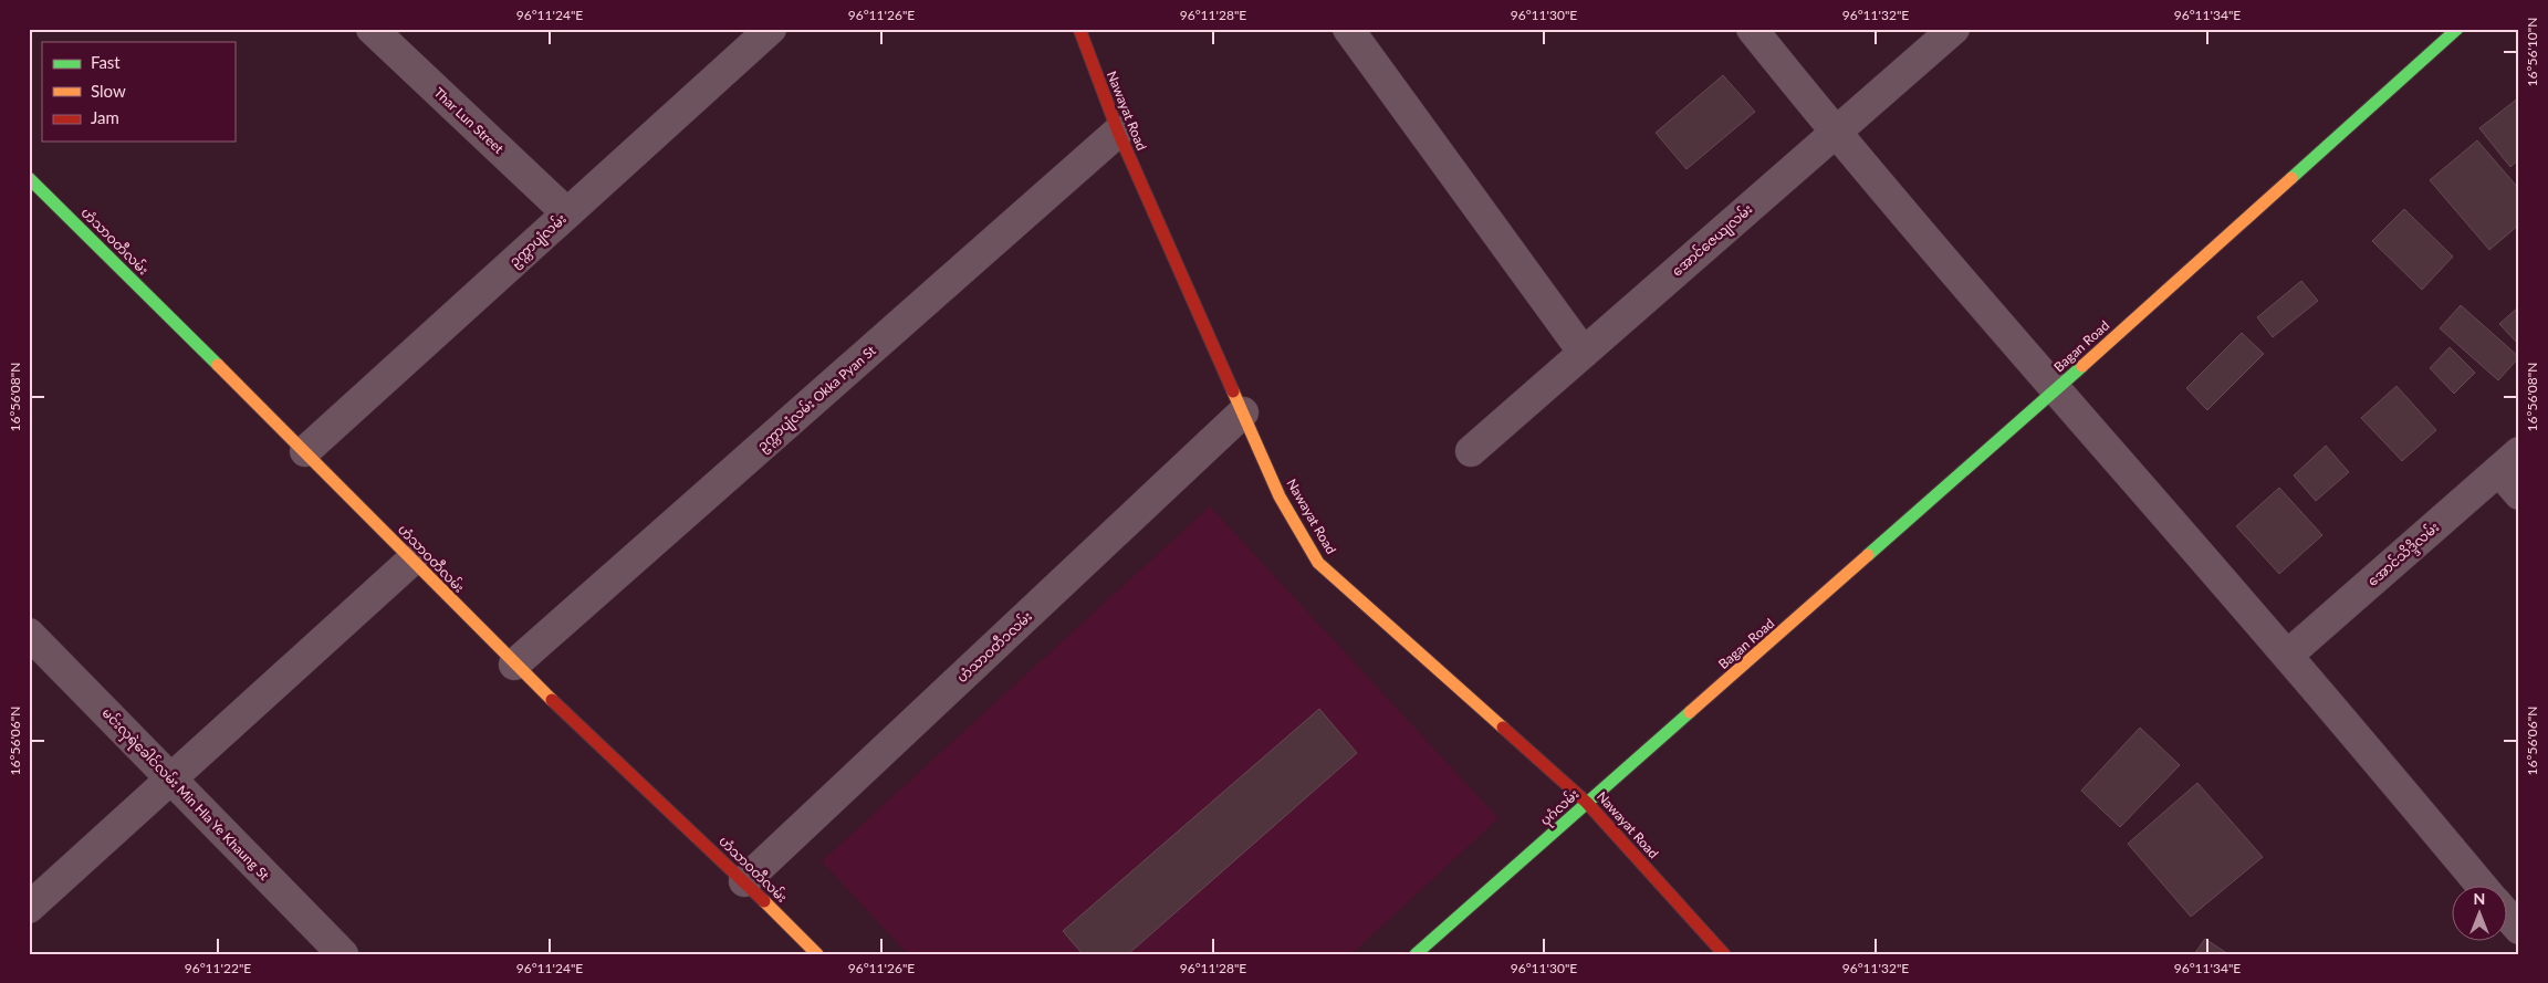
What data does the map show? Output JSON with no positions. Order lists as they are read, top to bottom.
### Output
{
  "streets": {
    "street": [
      "Nawayat Road",
      "Thar Lun Street",
      "ဥက္ကာပျံလမ်း",
      "အောင်ဇေယျလမ်း",
      "ဟံသာဝတီလမ်း",
      "Bagan Road",
      "ဥက္ကာပျံလမ်း Okka Pyan St",
      "အောင်သိဒ္ဒိလမ်း",
      "ဟံသာဝတီ၁လမ်း",
      "မင်းလှရဲခေါင်လမ်း Min Hla Ye Khaung St",
      "ပုဂံလမ်း"
    ]
  },
  "crossings": [
    ["Nawayat Road", "ဥက္ကာပျံလမ်း Okka Pyan St"],
    ["Nawayat Road", "ဟံသာဝတီ၁လမ်း"],
    ["Nawayat Road", "ပုဂံလမ်း"],
    ["Thar Lun Street", "ဥက္ကာပျံလမ်း"],
    ["ဥက္ကာပျံလမ်း", "ဟံသာဝတီလမ်း"],
    ["ဟံသာဝတီလမ်း", "ဥက္ကာပျံလမ်း Okka Pyan St"],
    ["ဟံသာဝတီလမ်း", "ဟံသာဝတီ၁လမ်း"],
    ["Bagan Road", "ပုဂံလမ်း"]
  ],
  "legend": ["Fast", "Slow", "Jam"],
  "north": "top",
  "coordinates": [
    "96°11'24\"E",
    "96°11'26\"E",
    "96°11'28\"E",
    "96°11'30\"E",
    "96°11'32\"E",
    "96°11'34\"E",
    "16°56'10\"N",
    "16°56'08\"N",
    "16°56'06\"N",
    "96°11'22\"E"
  ]
}
